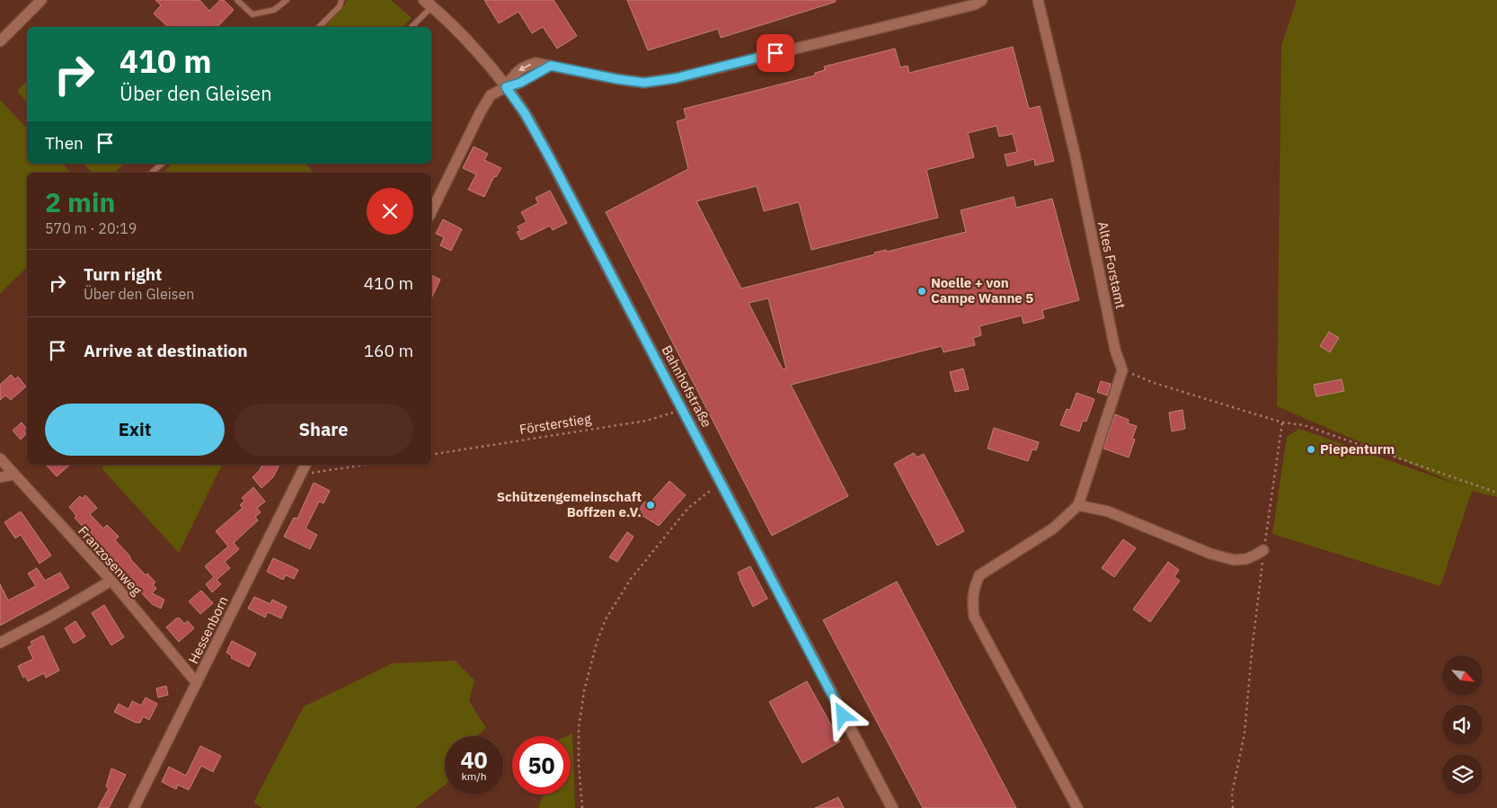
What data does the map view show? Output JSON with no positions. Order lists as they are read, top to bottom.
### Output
{
  "streets": {
    "main road": ["Bahnhofstraße"],
    "street": ["Altes Forstamt", "Franzosenweg", "Hessenborn"],
    "path": ["Försterstieg"]
  },
  "crossings": [
    ["Bahnhofstraße", "Försterstieg"],
    ["Franzosenweg", "Hessenborn"]
  ],
  "places": ["Noelle + von Campe Wanne 5", "Piepenturm", "Schützengemeinschaft Boffzen e.V."],
  "north": "bottom right",
  "page": {
    "turn": ["410 m", "Über den Gleisen"],
    "then": "Then",
    "heading": ["2 min", "570 m · 20:19"],
    "list": [
      {
        "name": "Turn right",
        "note": "Über den Gleisen",
        "value": "410 m"
      },
      {
        "name": "Arrive at destination",
        "value": "160 m"
      }
    ],
    "buttons": ["Exit", "Share"],
    "speed": "40 km/h",
    "limit": "50"
  }
}
